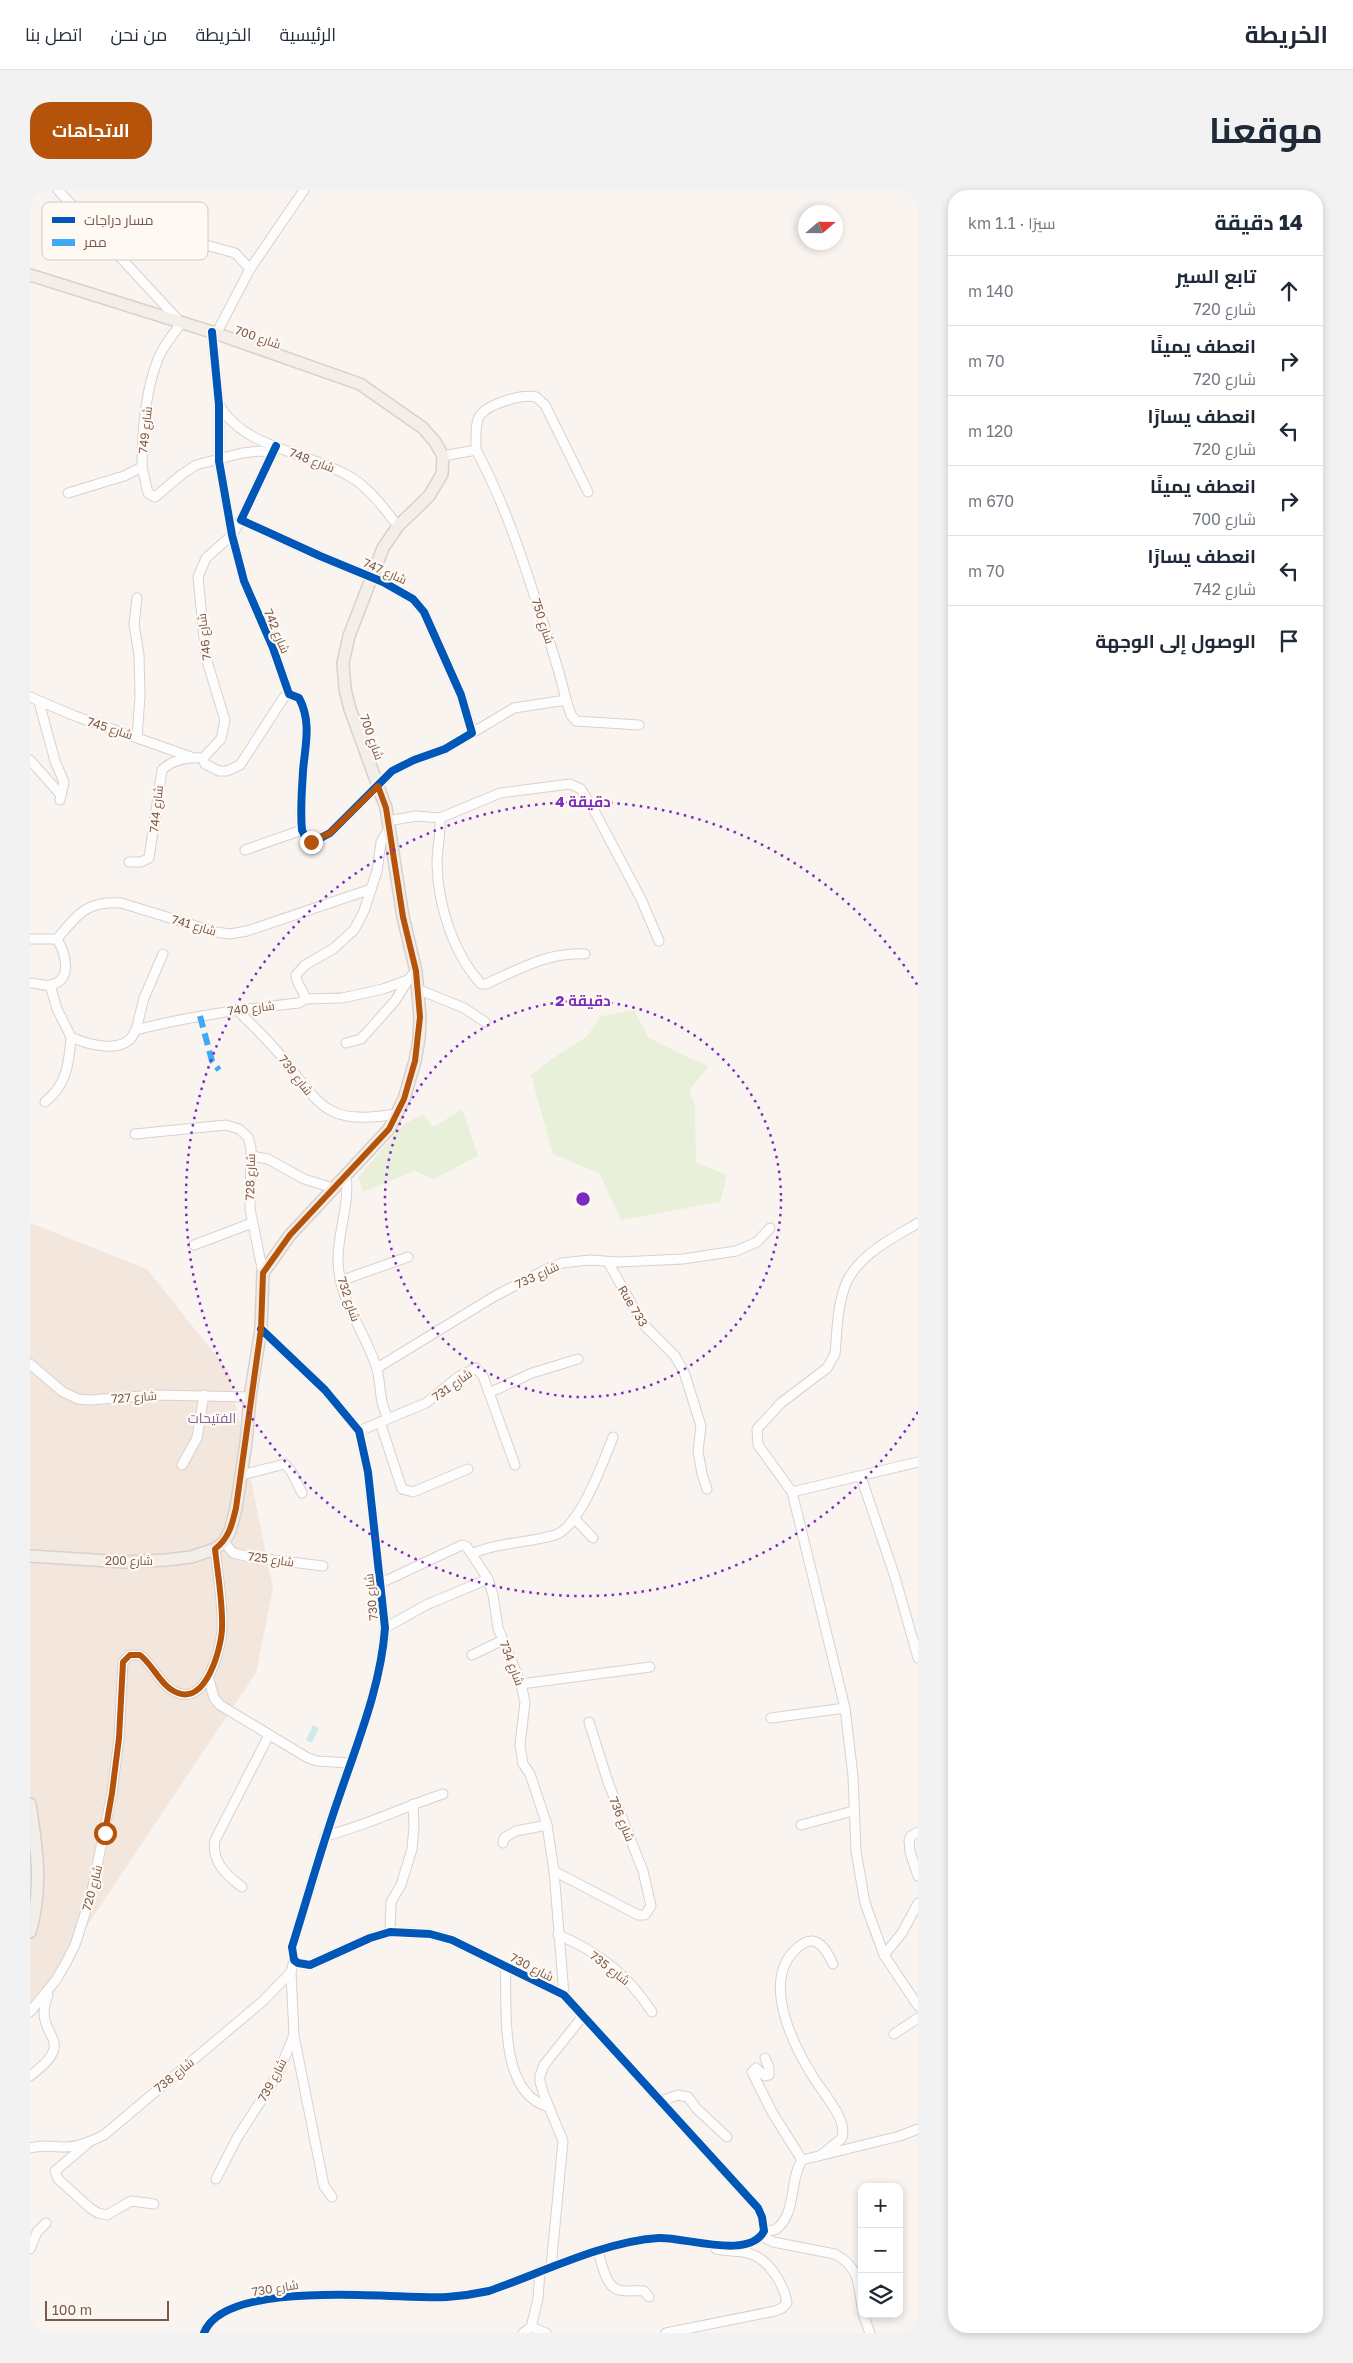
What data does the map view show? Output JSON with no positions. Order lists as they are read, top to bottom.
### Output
{
  "streets": {
    "main road": ["شارع 700", "شارع 200"],
    "street": [
      "شارع 749",
      "شارع 748",
      "شارع 747",
      "شارع 750",
      "شارع 742",
      "شارع 746",
      "شارع 745",
      "شارع 744",
      "شارع 741",
      "شارع 740",
      "شارع 739",
      "شارع 728",
      "شارع 733",
      "شارع 732",
      "Rue 733",
      "شارع 731",
      "شارع 727",
      "شارع 725",
      "شارع 730",
      "شارع 734",
      "شارع 736",
      "شارع 720",
      "شارع 735",
      "شارع 738"
    ]
  },
  "crossings": [
    ["شارع 700", "شارع 749"],
    ["شارع 700", "شارع 748"],
    ["شارع 700", "شارع 747"],
    ["شارع 700", "شارع 742"],
    ["شارع 700", "شارع 740"],
    ["شارع 700", "شارع 739"],
    ["شارع 700", "شارع 728"],
    ["شارع 700", "شارع 732"],
    ["شارع 748", "شارع 742"],
    ["شارع 747", "شارع 746"],
    ["شارع 742", "شارع 746"],
    ["شارع 745", "شارع 744"],
    ["شارع 740", "شارع 739"],
    ["شارع 739", "شارع 738"],
    ["شارع 733", "شارع 732"],
    ["شارع 733", "Rue 733"],
    ["شارع 732", "شارع 731"],
    ["شارع 731", "شارع 730"],
    ["شارع 725", "شارع 200"],
    ["شارع 725", "شارع 720"],
    ["شارع 200", "شارع 720"],
    ["شارع 730", "شارع 734"],
    ["شارع 730", "شارع 738"],
    ["شارع 734", "شارع 736"],
    ["شارع 734", "شارع 735"]
  ],
  "districts": ["الفتيحات"],
  "legend": ["مسار دراجات", "ممر"],
  "scale_bar": "100 m",
  "north": "right",
  "page": {
    "header": "الخريطة",
    "nav": [
      "الرئيسية",
      "الخريطة",
      "من نحن",
      "اتصل بنا"
    ],
    "title": "موقعنا",
    "buttons": "الاتجاهات",
    "heading": ["14 دقيقة", "سيرًا · 1.1 km"],
    "list": [
      ["تابع السير", "شارع 720", "140 m"],
      ["انعطف يمينًا", "شارع 720", "70 m"],
      ["انعطف يسارًا", "شارع 720", "120 m"],
      ["انعطف يمينًا", "شارع 700", "670 m"],
      ["انعطف يسارًا", "شارع 742", "70 m"],
      "الوصول إلى الوجهة"
    ],
    "map_buttons": ["+", "−"],
    "scale": "100 m"
  },
  "rings": ["4 دقيقة", "2 دقيقة"]
}
